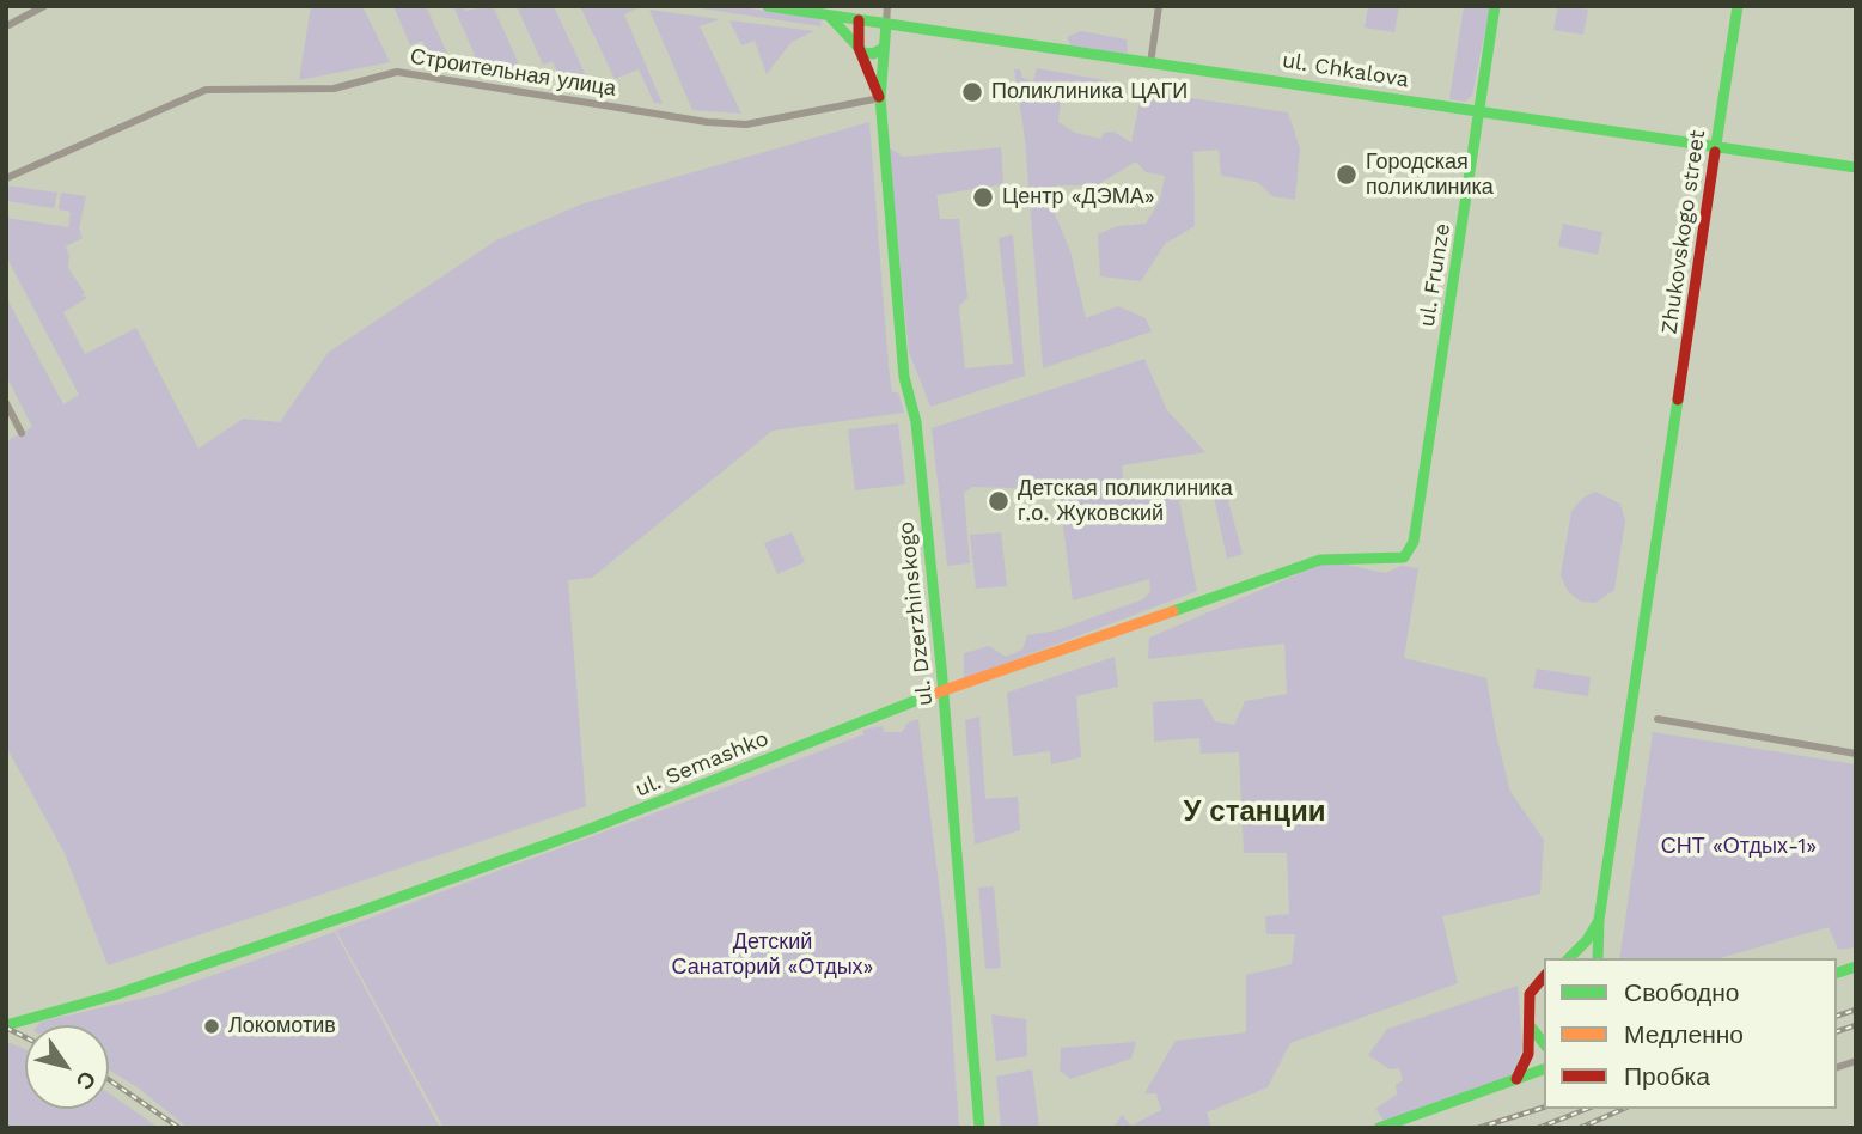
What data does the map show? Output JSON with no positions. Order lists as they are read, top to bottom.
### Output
{
  "streets": {
    "street": [
      "ul. Chkalova",
      "Строительная улица",
      "Zhukovskogo street",
      "ul. Frunze",
      "ul. Dzerzhinskogo",
      "ul. Semashko"
    ]
  },
  "crossings": [
    ["ul. Chkalova", "Zhukovskogo street"],
    ["ul. Chkalova", "ul. Frunze"],
    ["ul. Chkalova", "ul. Dzerzhinskogo"],
    ["Строительная улица", "ul. Dzerzhinskogo"],
    ["ul. Frunze", "ul. Semashko"],
    ["ul. Dzerzhinskogo", "ul. Semashko"]
  ],
  "districts": ["У станции"],
  "parks": ["СНТ «Отдых-1»", "Детский Санаторий «Отдых»"],
  "places": [
    "Поликлиника ЦАГИ",
    "Городская поликлиника",
    "Центр «ДЭМА»",
    "Детская поликлиника г.о. Жуковский",
    "Локомотив"
  ],
  "legend": ["Свободно", "Медленно", "Пробка"],
  "north": "bottom right"
}
